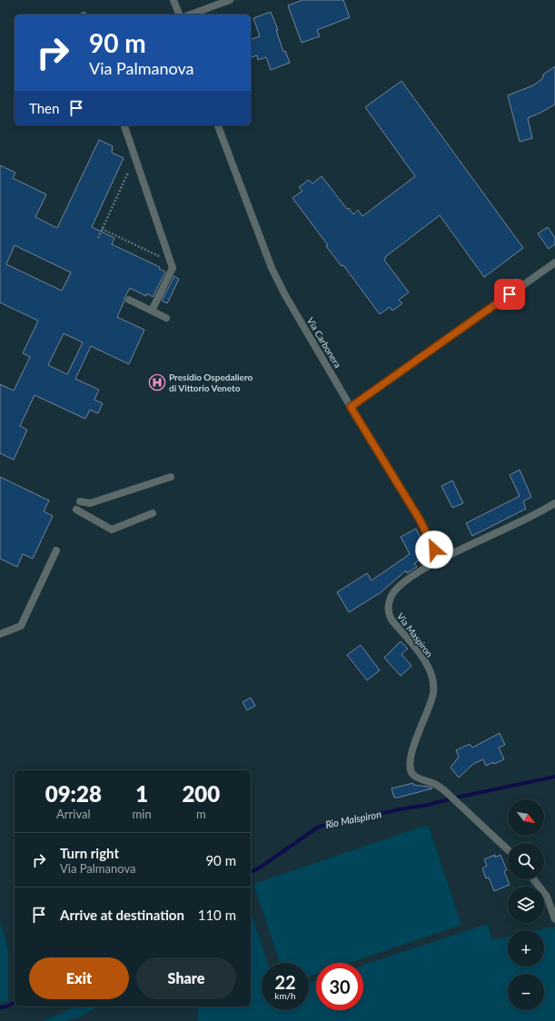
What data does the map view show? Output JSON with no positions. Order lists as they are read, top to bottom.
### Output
{
  "streets": {
    "street": ["Via Carbonera", "Via Maspiron"]
  },
  "crossings": [
    ["Via Carbonera", "Via Maspiron"]
  ],
  "water": ["Rio Malspiron"],
  "places": {
    "hospital": ["Presidio Ospedaliero di Vittorio Veneto"]
  },
  "north": "bottom right",
  "page": {
    "turn": ["90 m", "Via Palmanova"],
    "then": "Then",
    "eta": [
      "09:28",
      "Arrival",
      "1",
      "min",
      "200",
      "m"
    ],
    "map_buttons": ["+", "−"],
    "list": [
      {
        "name": "Turn right",
        "note": "Via Palmanova",
        "value": "90 m"
      },
      {
        "name": "Arrive at destination",
        "value": "110 m"
      }
    ],
    "buttons": ["Exit", "Share"],
    "speed": "22 km/h",
    "limit": "30"
  }
}
